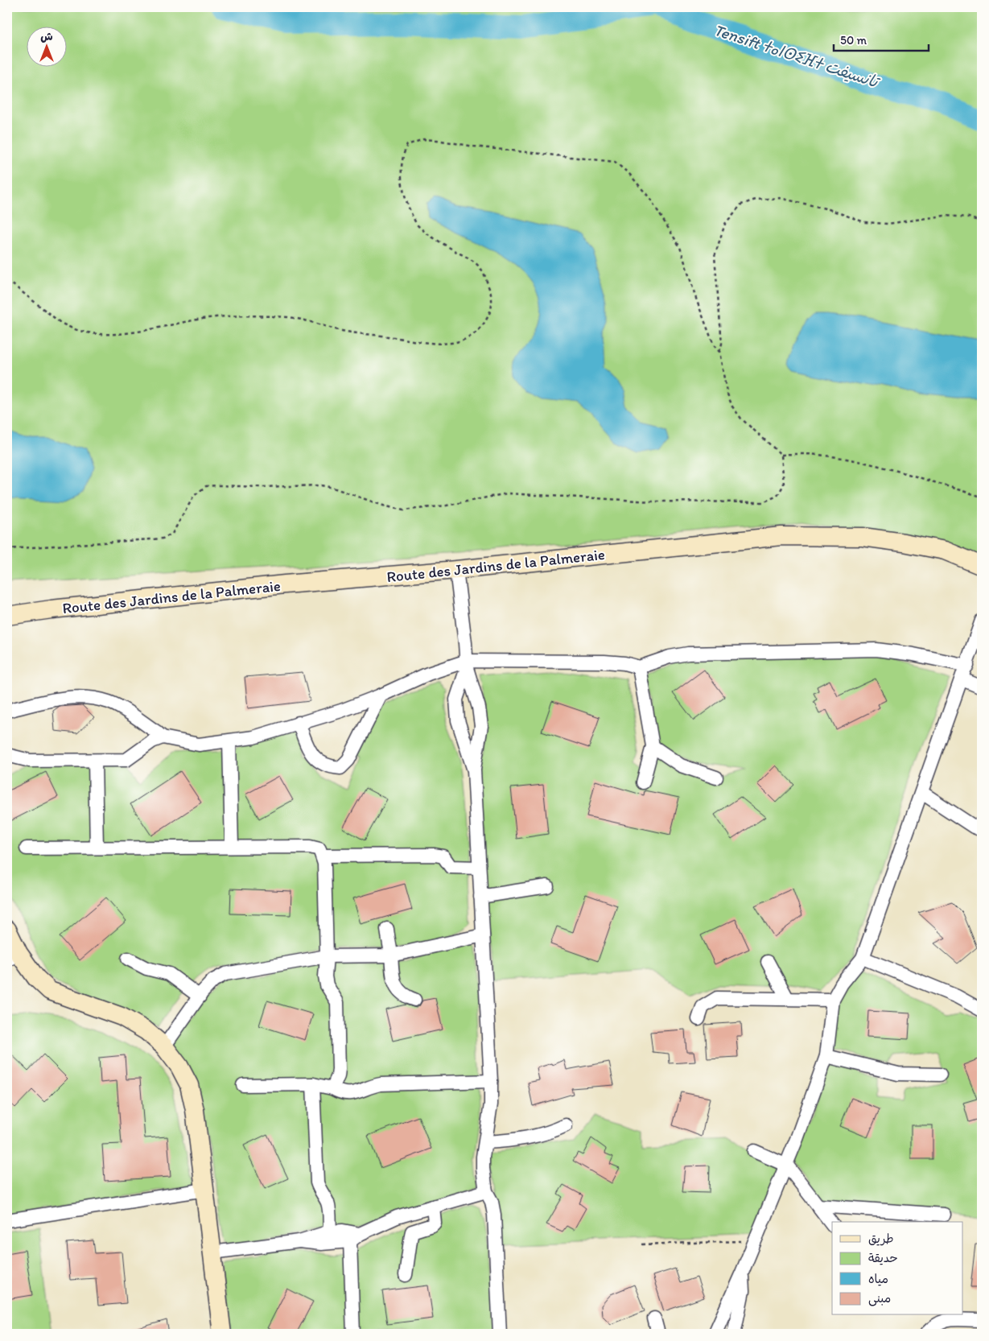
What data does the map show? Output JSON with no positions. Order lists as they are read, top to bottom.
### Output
{
  "streets": {
    "street": ["Route des Jardins de la Palmeraie"]
  },
  "water": ["Tensift ⵜⴰⵏⵙⵉⴼⵜ تانسيفت"],
  "legend": [
    "طريق",
    "حديقة",
    "مياه",
    "مبنى"
  ],
  "scale_bar": "50 m",
  "north": "top"
}
